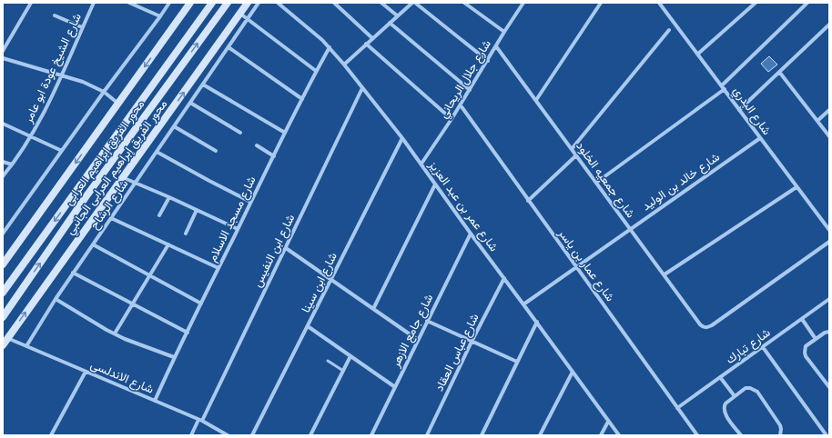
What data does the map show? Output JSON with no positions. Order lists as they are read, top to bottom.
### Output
{
  "streets": {
    "main road": ["محور الفريق إبراهيم العرابى", "محور الفريق إبراهيم العرابى الجانبي"],
    "street": [
      "شارع الشيخ عودة ابو عامر",
      "شارع جلال الريحاني",
      "شارع البدري",
      "شارع جمعيه الخلود",
      "شارع خالد بن الوليد",
      "شارع الرشاح",
      "شارع عمر بن عبد العزيز",
      "شارع مسجد الاسلام",
      "شارع ابن النفيس",
      "شارع عمار بن ياسر",
      "شارع ابن سينا",
      "شارع جامع الازهر",
      "شارع تبارك",
      "شارع عباس العقاد",
      "شارع الاندلسى"
    ]
  },
  "crossings": [
    ["شارع جلال الريحاني", "شارع جمعيه الخلود"],
    ["شارع جلال الريحاني", "شارع عمر بن عبد العزيز"],
    ["شارع جلال الريحاني", "شارع عمار بن ياسر"],
    ["شارع البدري", "شارع خالد بن الوليد"],
    ["محور الفريق إبراهيم العرابى الجانبي", "شارع الاندلسى"],
    ["شارع جمعيه الخلود", "شارع خالد بن الوليد"],
    ["شارع خالد بن الوليد", "شارع عمر بن عبد العزيز"],
    ["شارع خالد بن الوليد", "شارع عمار بن ياسر"],
    ["شارع الرشاح", "شارع الاندلسى"],
    ["شارع عمر بن عبد العزيز", "شارع مسجد الاسلام"],
    ["شارع عمر بن عبد العزيز", "شارع ابن النفيس"],
    ["شارع عمر بن عبد العزيز", "شارع ابن سينا"],
    ["شارع عمر بن عبد العزيز", "شارع جامع الازهر"],
    ["شارع عمر بن عبد العزيز", "شارع عباس العقاد"],
    ["شارع مسجد الاسلام", "شارع الاندلسى"],
    ["شارع ابن النفيس", "شارع الاندلسى"],
    ["شارع عمار بن ياسر", "شارع تبارك"]
  ]
}
